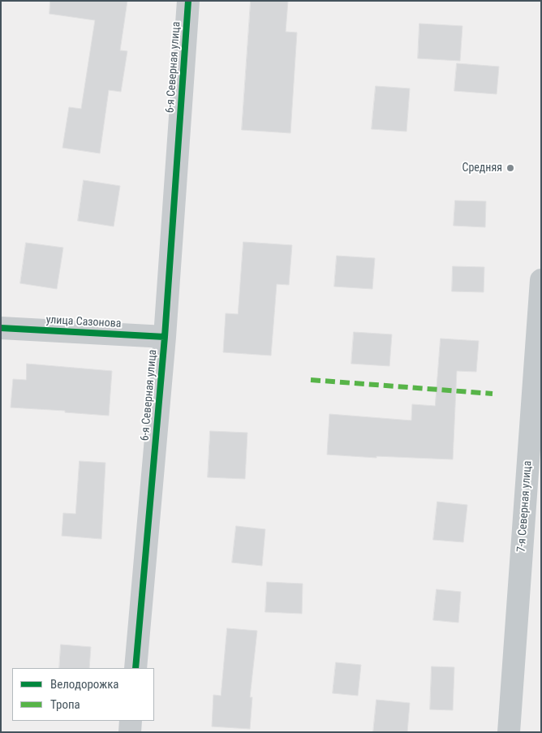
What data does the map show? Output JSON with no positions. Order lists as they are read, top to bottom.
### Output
{
  "streets": {
    "main road": ["7-я Северная улица"],
    "street": ["6-я Северная улица", "улица Сазонова"]
  },
  "crossings": [
    ["6-я Северная улица", "улица Сазонова"]
  ],
  "places": ["Средняя"],
  "legend": ["Велодорожка", "Тропа"]
}
